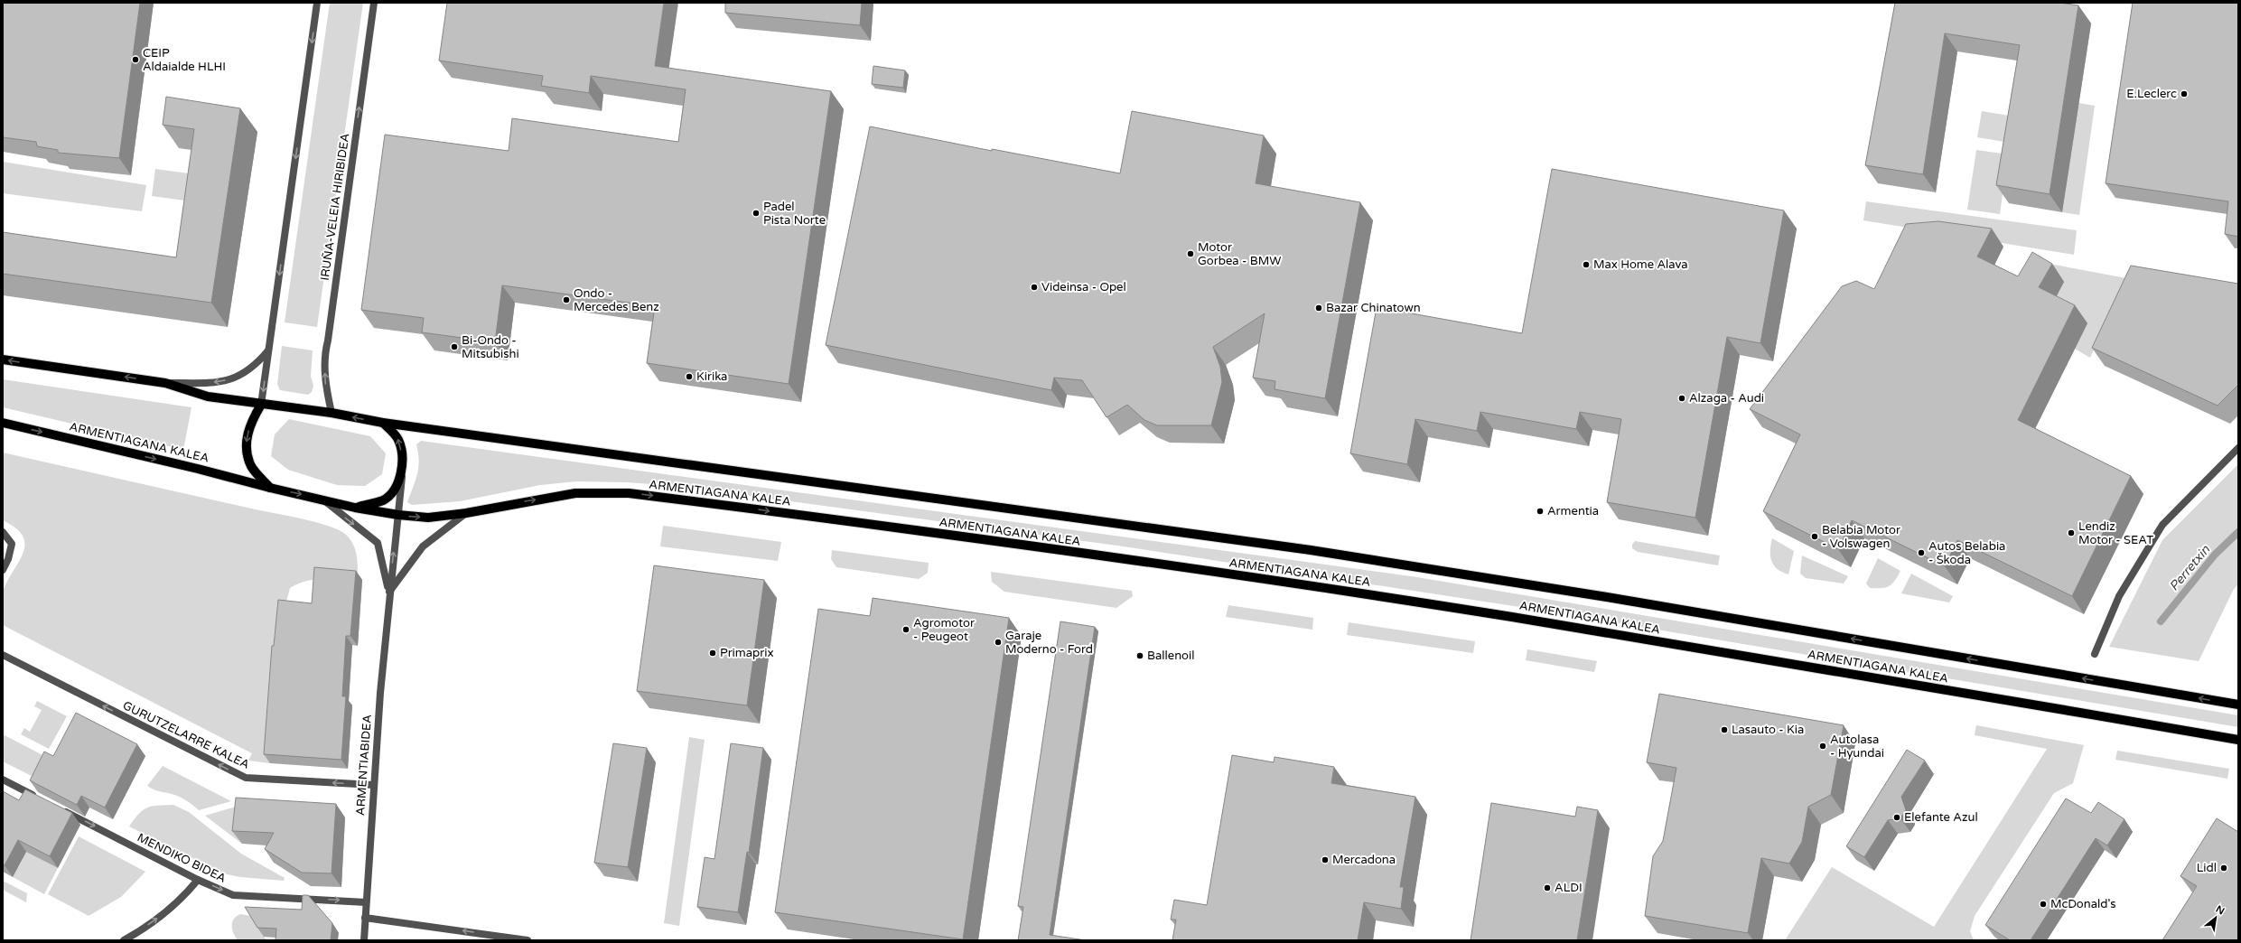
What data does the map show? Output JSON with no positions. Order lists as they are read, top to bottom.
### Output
{
  "streets": {
    "main road": ["ARMENTIAGANA KALEA"],
    "street": [
      "IRUÑA-VELEIA HIRIBIDEA",
      "GURUTZELARRE KALEA",
      "ARMENTIABIDEA",
      "MENDIKO BIDEA"
    ]
  },
  "crossings": [
    ["IRUÑA-VELEIA HIRIBIDEA", "ARMENTIAGANA KALEA"],
    ["ARMENTIAGANA KALEA", "ARMENTIABIDEA"],
    ["GURUTZELARRE KALEA", "ARMENTIABIDEA"],
    ["ARMENTIABIDEA", "MENDIKO BIDEA"]
  ],
  "one_way": ["GURUTZELARRE KALEA", "MENDIKO BIDEA"],
  "water": ["Perretxin"],
  "places": [
    "CEIP Aldaialde HLHI",
    "E.Leclerc",
    "Padel Pista Norte",
    "Motor Gorbea - BMW",
    "Max Home Alava",
    "Videinsa - Opel",
    "Ondo - Mercedes Benz",
    "Bazar Chinatown",
    "Bi-Ondo - Mitsubishi",
    "Kirika",
    "Alzaga - Audi",
    "Armentia",
    "Lendiz Motor - SEAT",
    "Belabia Motor - Volswagen",
    "Autos Belabia - Škoda",
    "Agromotor - Peugeot",
    "Garaje Moderno - Ford",
    "Primaprix",
    "Ballenoil",
    "Lasauto - Kia",
    "Autolasa - Hyundai",
    "Elefante Azul",
    "Mercadona",
    "Lidl",
    "ALDI",
    "McDonald's"
  ],
  "north": "top right"
}
